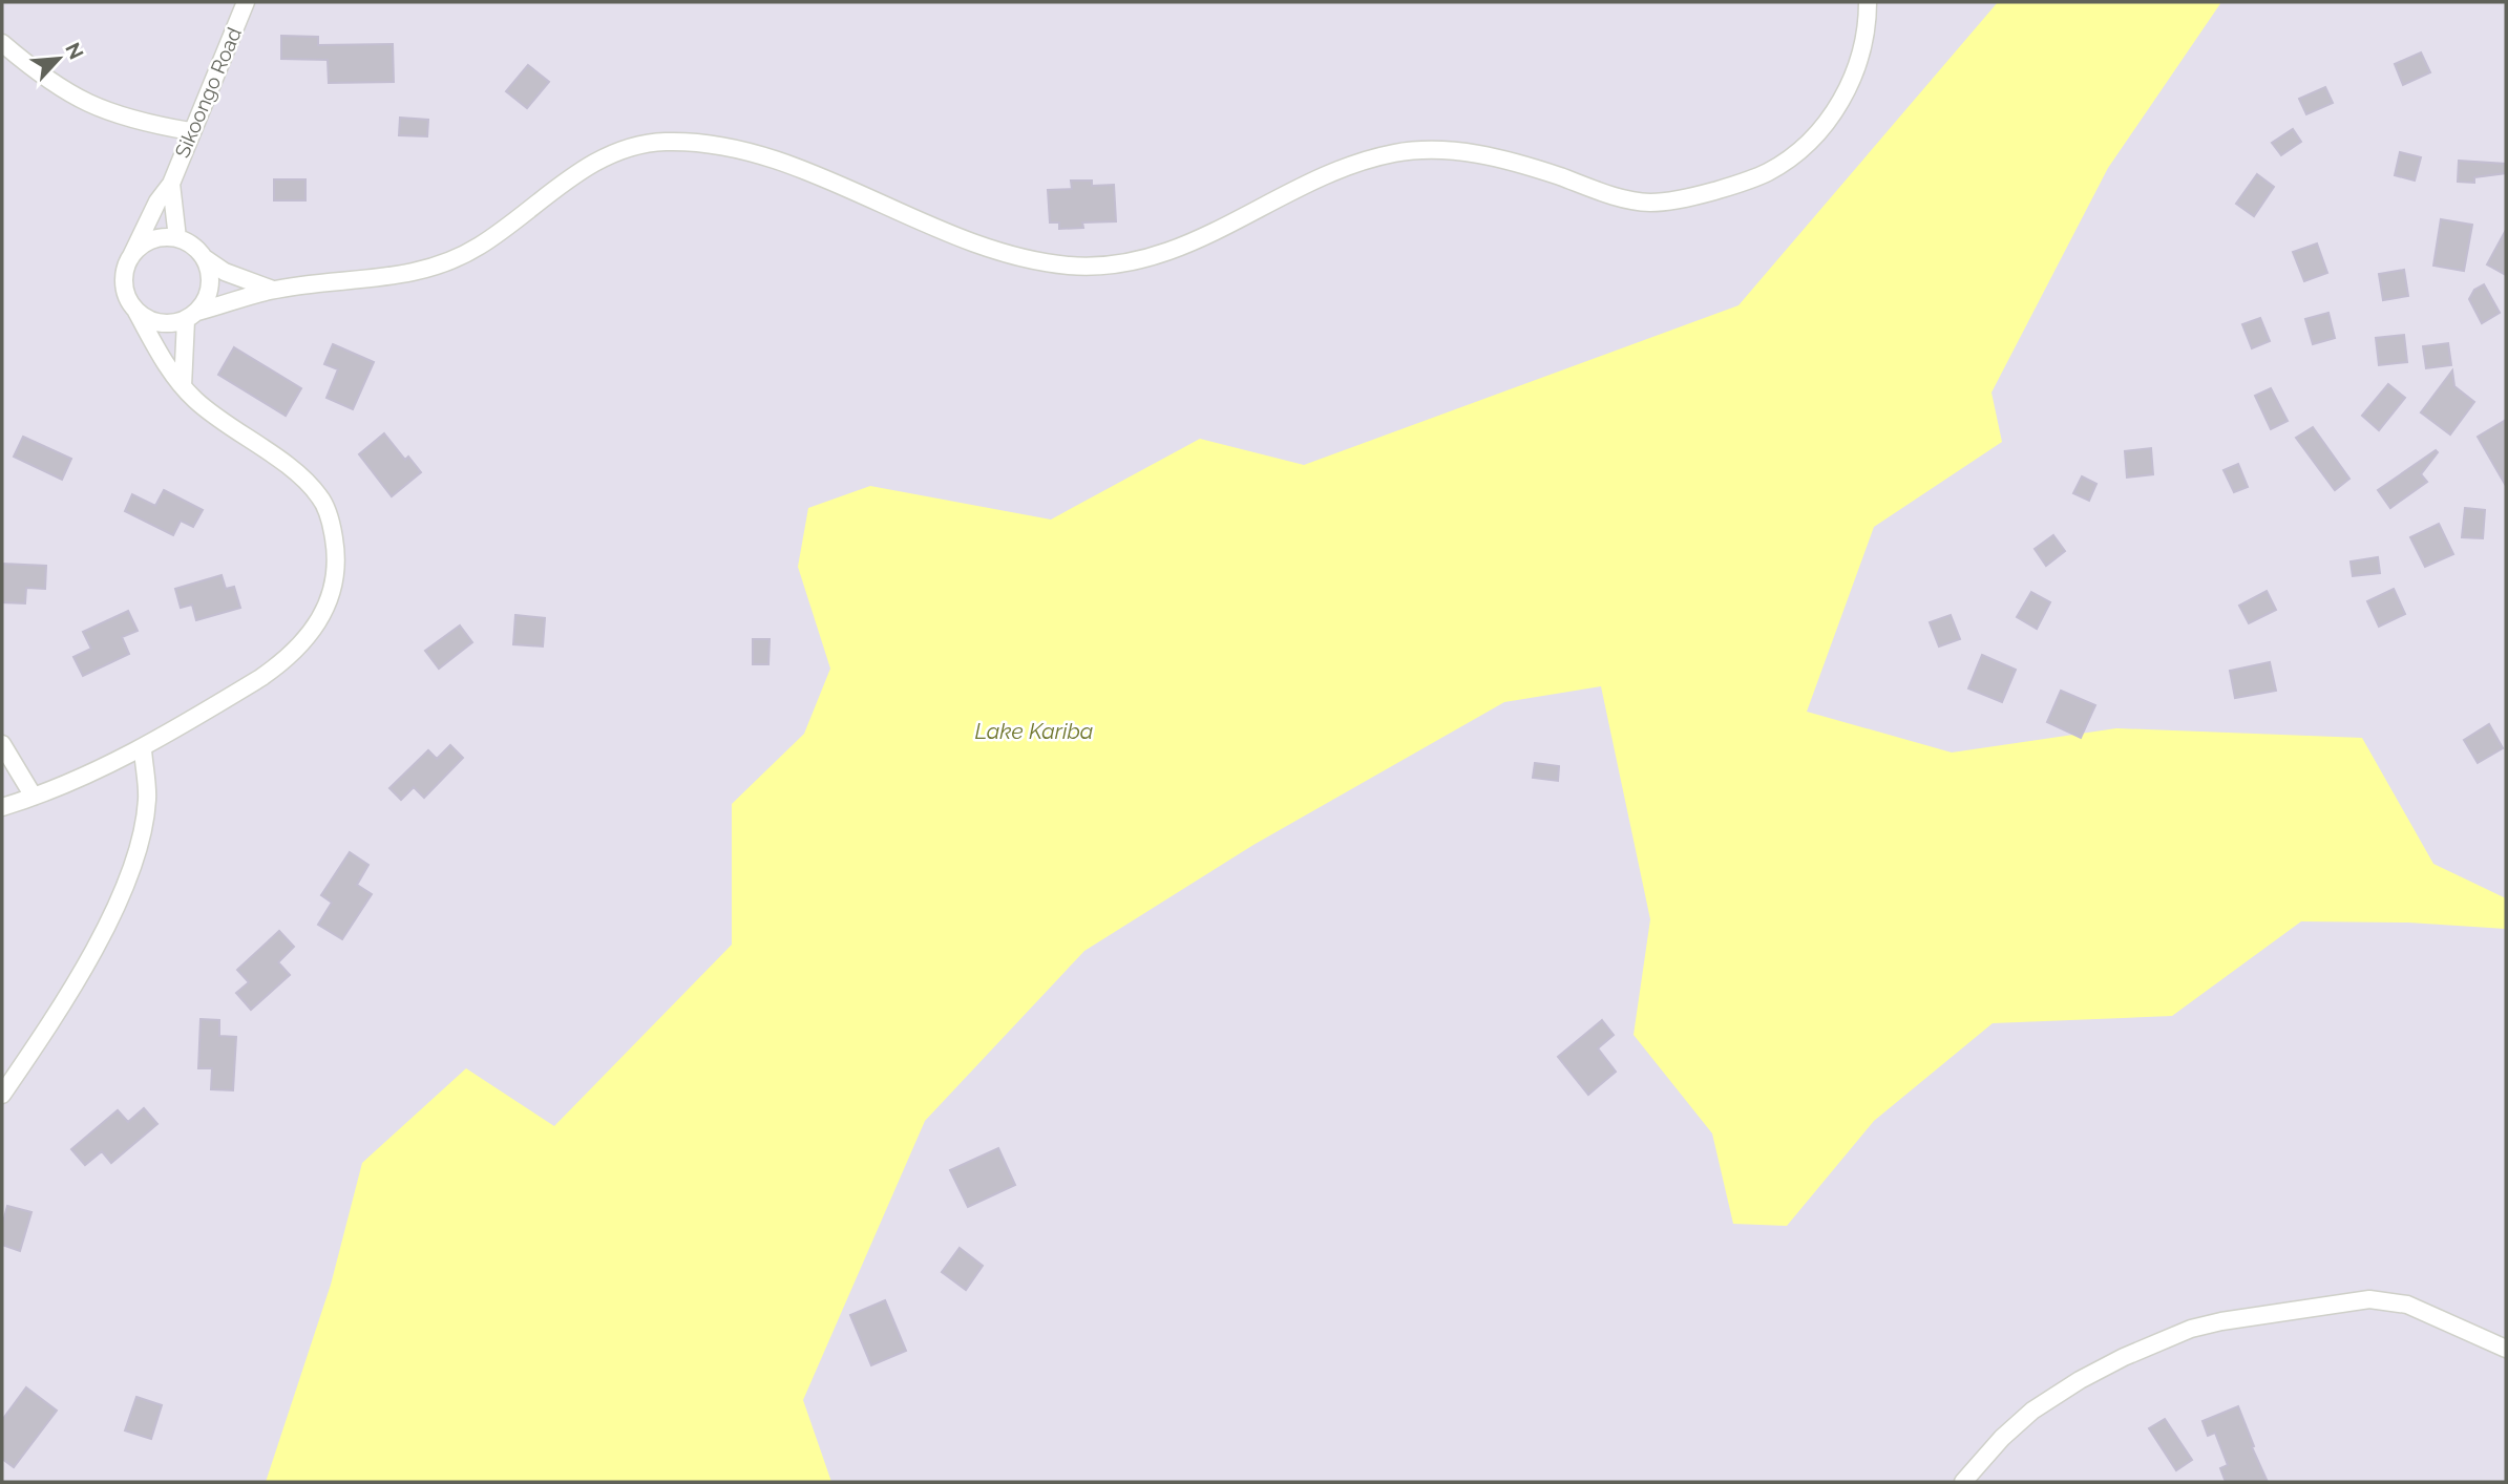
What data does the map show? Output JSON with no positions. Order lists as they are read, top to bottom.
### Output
{
  "streets": {
    "street": ["Sikoongo Road"]
  },
  "water": ["Lake Kariba"],
  "north": "top right"
}
